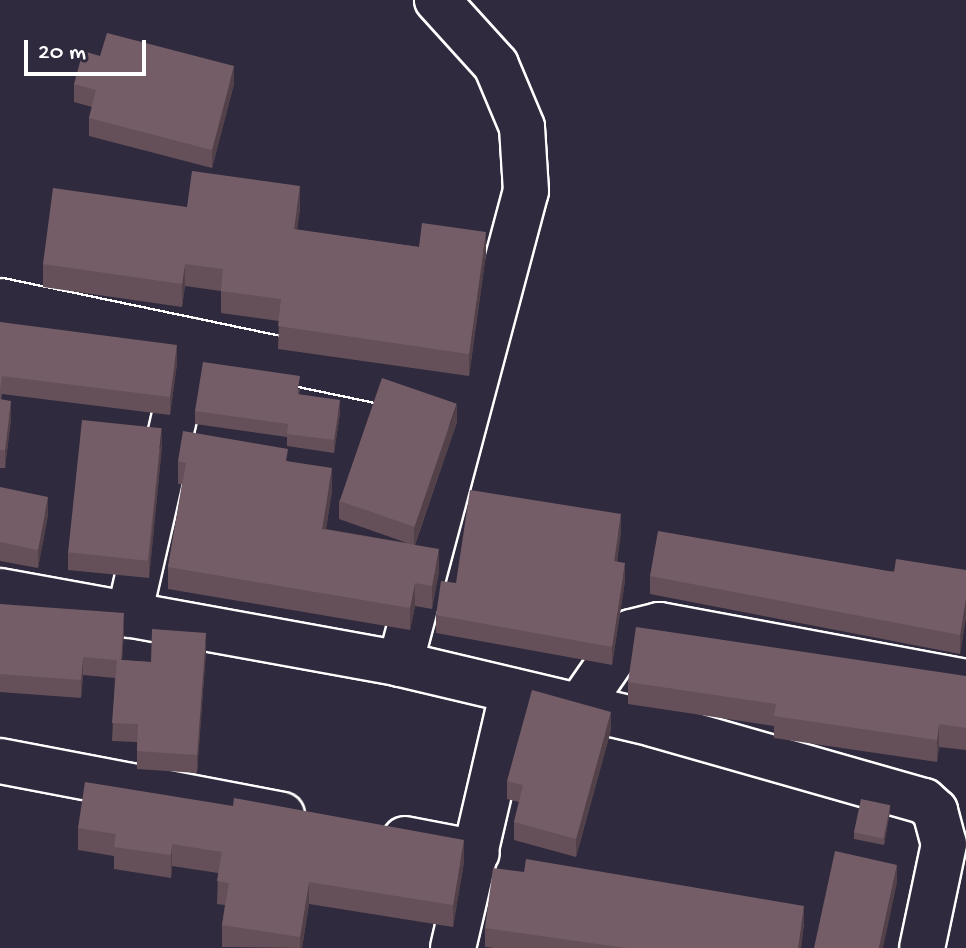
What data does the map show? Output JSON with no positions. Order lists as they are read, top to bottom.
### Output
{
  "scale_bar": "20 m"
}
